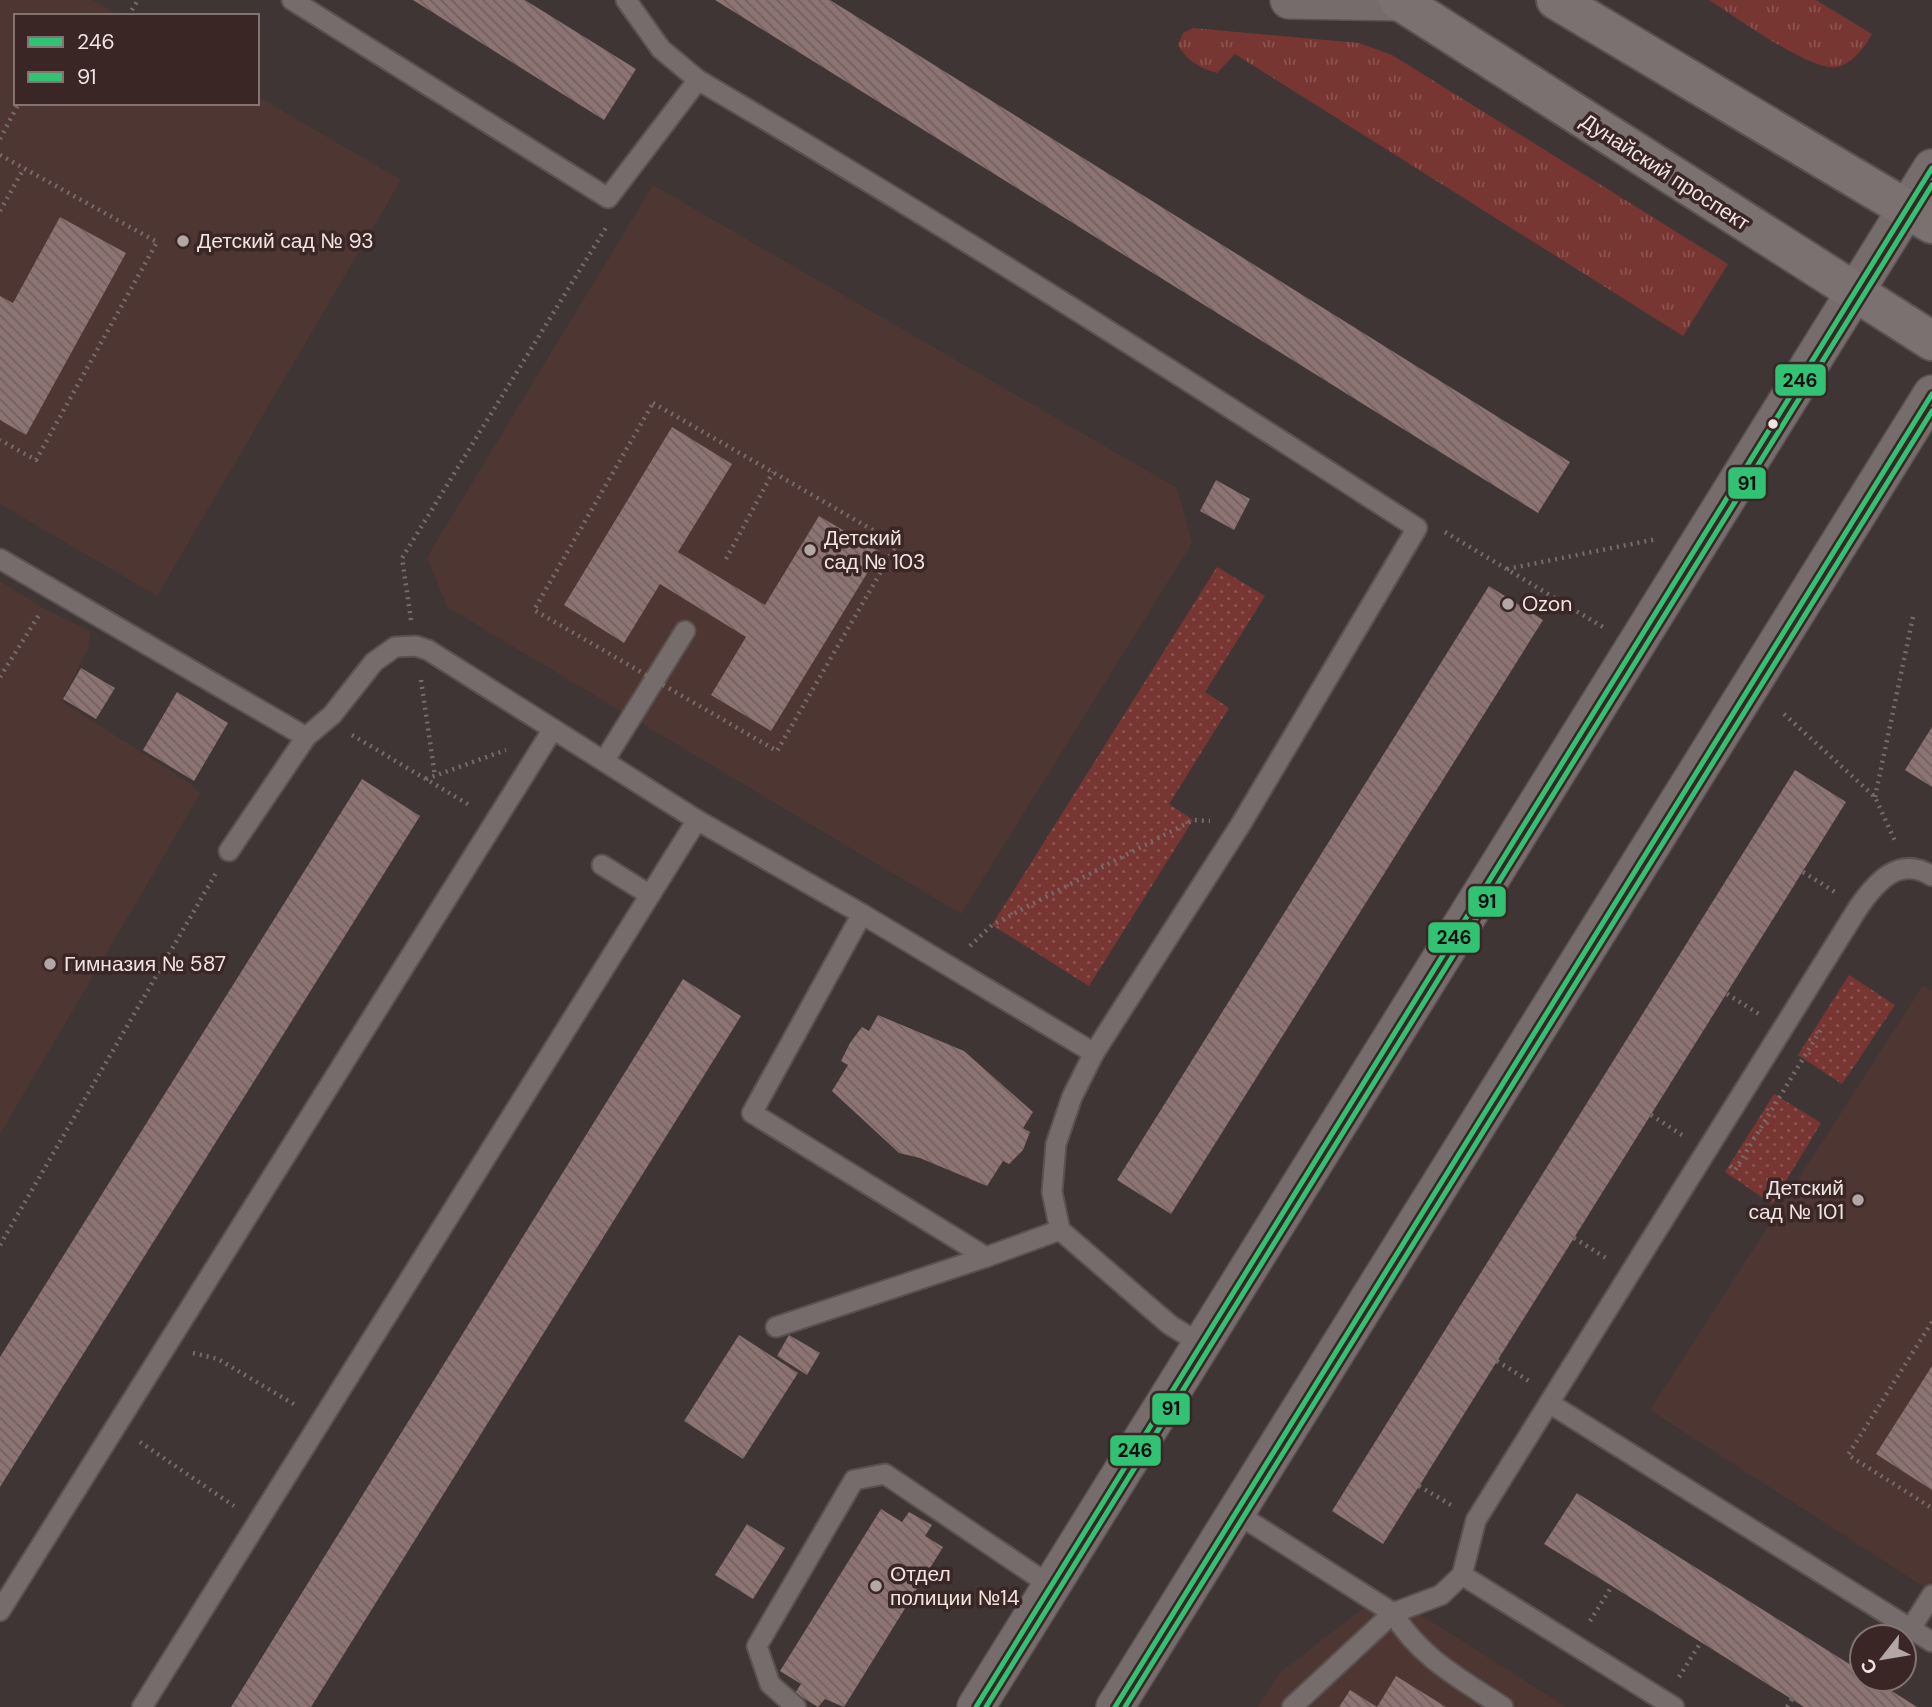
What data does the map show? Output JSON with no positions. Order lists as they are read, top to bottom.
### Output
{
  "streets": {
    "main road": ["Дунайский проспект"]
  },
  "places": [
    "Детский сад № 93",
    "Детский сад № 103",
    "Ozon",
    "Гимназия № 587",
    "Детский сад № 101",
    "Отдел полиции №14"
  ],
  "lines": ["transit line 246", "transit line 91"],
  "legend": ["246", "91"],
  "north": "bottom left"
}
